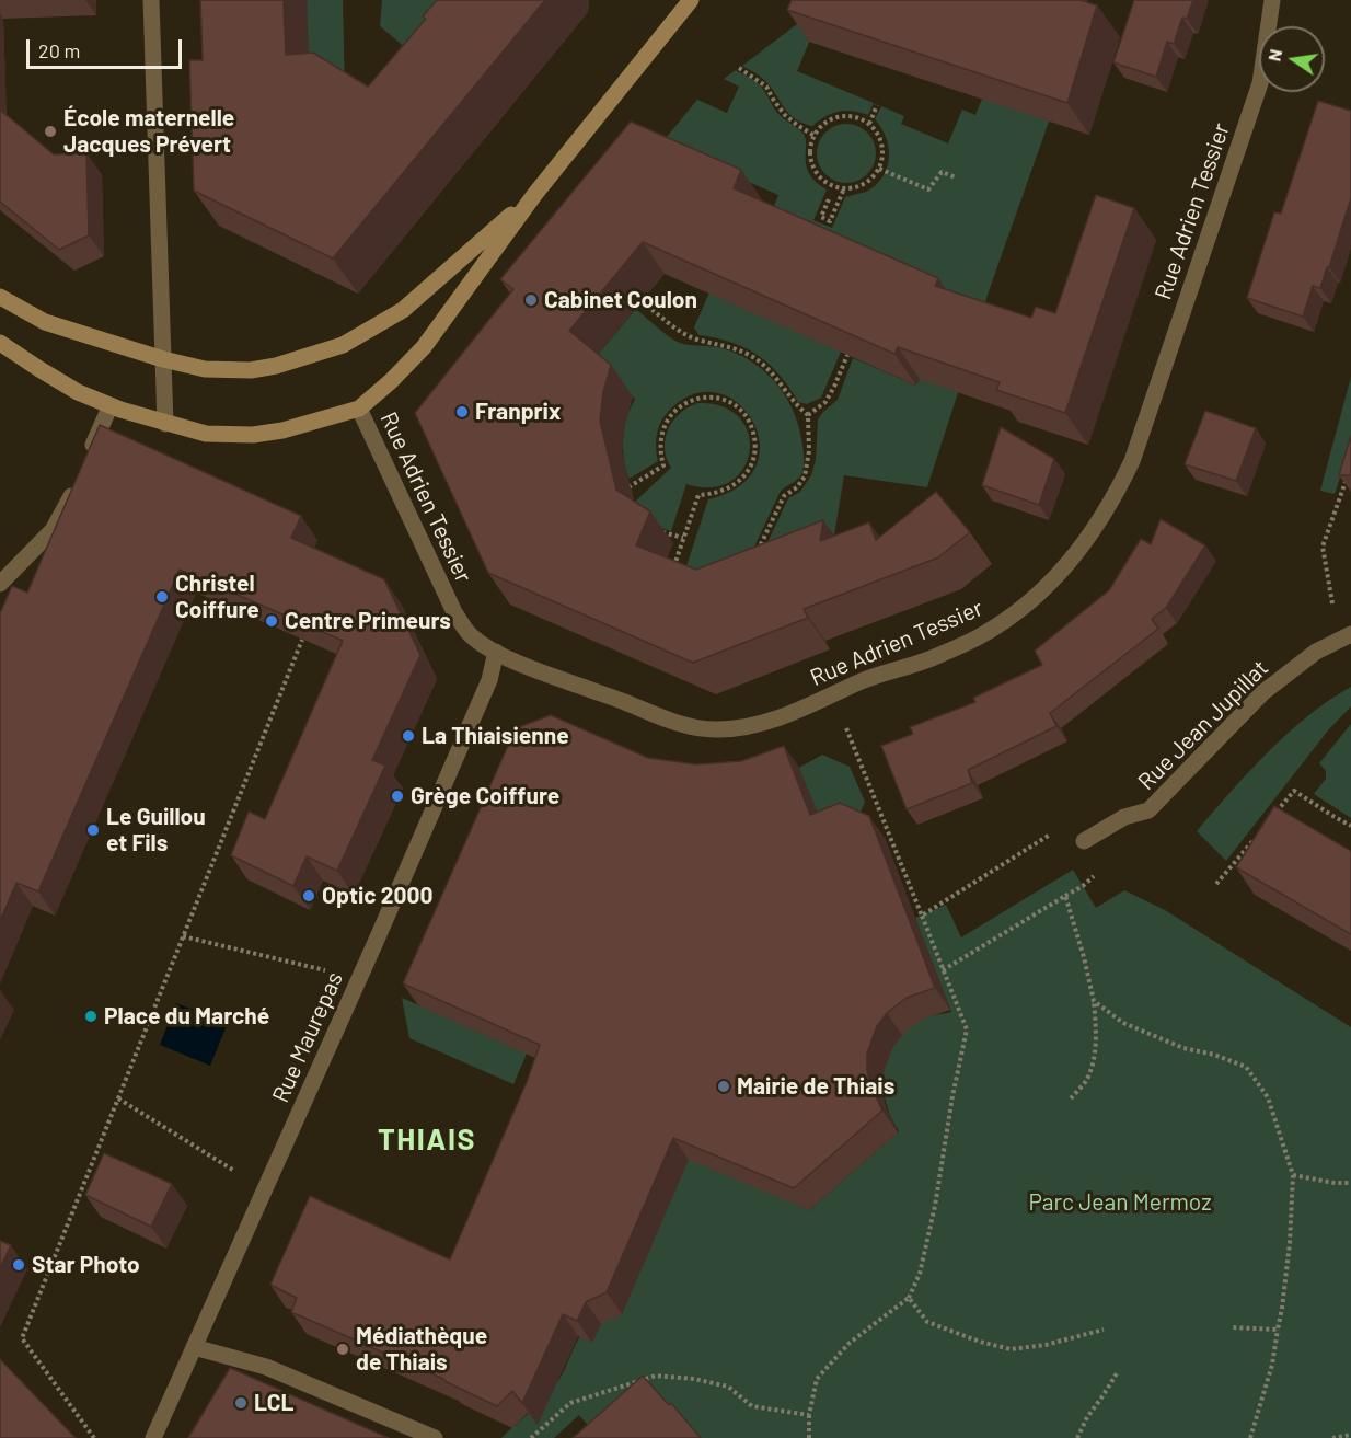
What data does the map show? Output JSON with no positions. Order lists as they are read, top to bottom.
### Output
{
  "streets": {
    "street": ["Rue Adrien Tessier", "Rue Jean Jupillat", "Rue Maurepas"]
  },
  "crossings": [
    ["Rue Adrien Tessier", "Rue Maurepas"]
  ],
  "districts": ["THIAIS"],
  "parks": ["Parc Jean Mermoz"],
  "places": [
    "École maternelle Jacques Prévert",
    "Cabinet Coulon",
    "Franprix",
    "Christel Coiffure",
    "Centre Primeurs",
    "La Thiaisienne",
    "Grège Coiffure",
    "Le Guillou et Fils",
    "Optic 2000",
    "Place du Marché",
    "Mairie de Thiais",
    "Star Photo",
    "Médiathèque de Thiais",
    "LCL"
  ],
  "scale_bar": "20 m",
  "north": "left"
}
